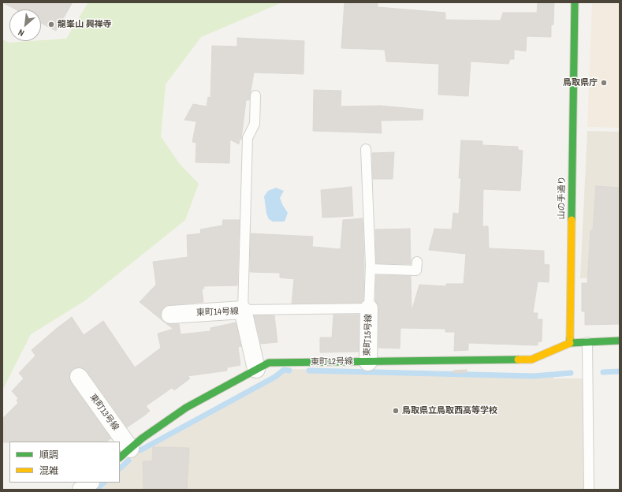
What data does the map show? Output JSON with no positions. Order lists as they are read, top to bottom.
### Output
{
  "streets": {
    "street": [
      "山の手通り",
      "東町14号線",
      "東町15号線",
      "東町12号線",
      "東町13号線"
    ]
  },
  "crossings": [
    ["山の手通り", "東町12号線"],
    ["東町14号線", "東町12号線"],
    ["東町15号線", "東町12号線"],
    ["東町12号線", "東町13号線"]
  ],
  "places": ["龍峯山 興禅寺", "鳥取県庁", "鳥取県立鳥取西高等学校"],
  "legend": ["順調", "混雑"],
  "north": "bottom left"
}
